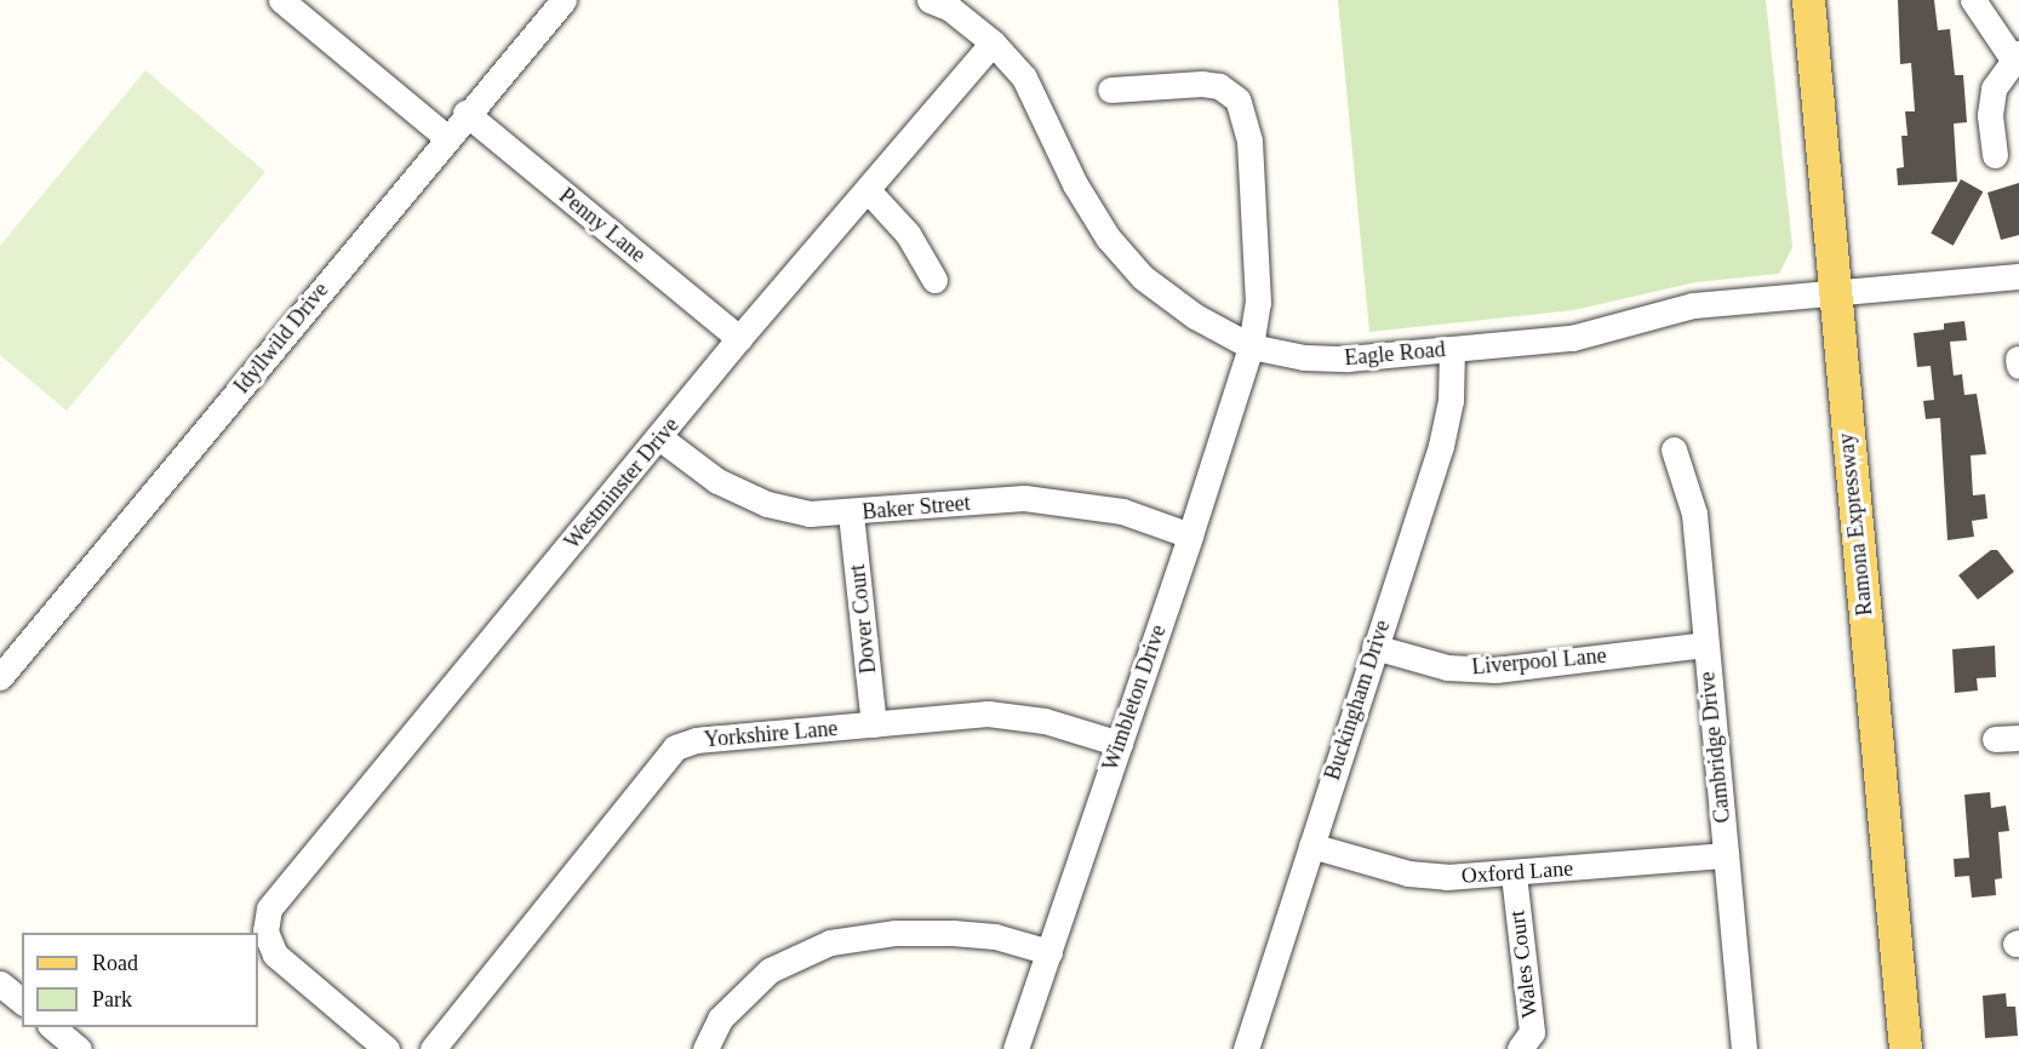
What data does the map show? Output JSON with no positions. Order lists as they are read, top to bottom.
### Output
{
  "streets": {
    "main road": ["Ramona Expressway"],
    "street": [
      "Penny Lane",
      "Idyllwild Drive",
      "Eagle Road",
      "Westminster Drive",
      "Baker Street",
      "Dover Court",
      "Liverpool Lane",
      "Wimbleton Drive",
      "Buckingham Drive",
      "Yorkshire Lane",
      "Cambridge Drive",
      "Oxford Lane",
      "Wales Court"
    ]
  },
  "crossings": [
    ["Penny Lane", "Idyllwild Drive"],
    ["Penny Lane", "Westminster Drive"],
    ["Eagle Road", "Westminster Drive"],
    ["Eagle Road", "Ramona Expressway"],
    ["Eagle Road", "Wimbleton Drive"],
    ["Eagle Road", "Buckingham Drive"],
    ["Westminster Drive", "Baker Street"],
    ["Baker Street", "Dover Court"],
    ["Baker Street", "Wimbleton Drive"],
    ["Dover Court", "Yorkshire Lane"],
    ["Liverpool Lane", "Buckingham Drive"],
    ["Liverpool Lane", "Cambridge Drive"],
    ["Wimbleton Drive", "Yorkshire Lane"],
    ["Buckingham Drive", "Oxford Lane"],
    ["Cambridge Drive", "Oxford Lane"],
    ["Oxford Lane", "Wales Court"]
  ],
  "legend": ["Road", "Park"]
}
